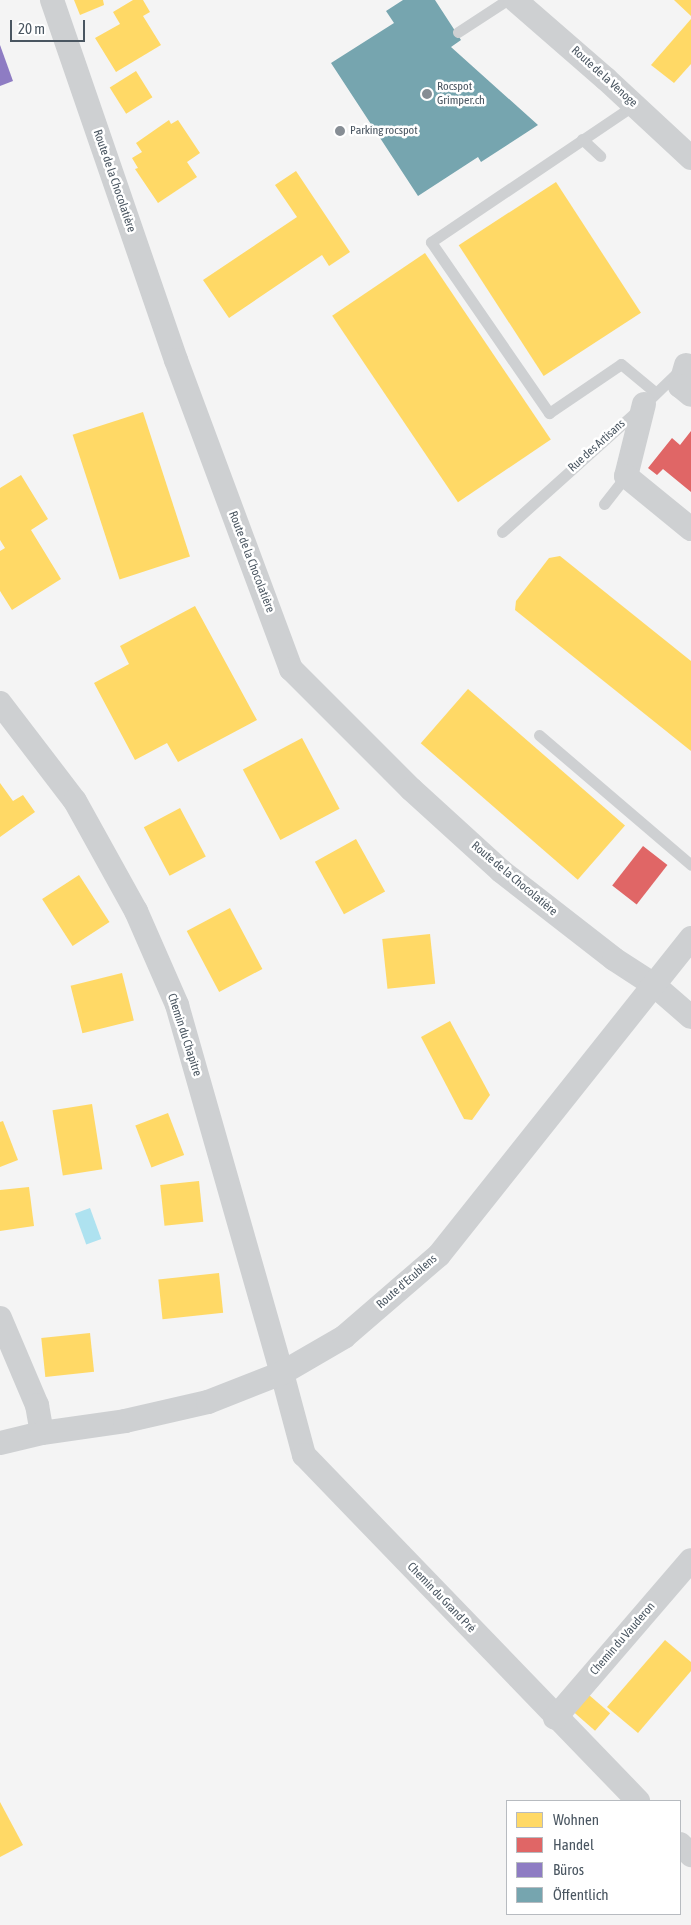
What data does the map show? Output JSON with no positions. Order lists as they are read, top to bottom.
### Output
{
  "streets": {
    "street": [
      "Route de la Venoge",
      "Route de la Chocolatière",
      "Chemin du Chapitre",
      "Route d'Ecublens",
      "Chemin du Grand Pré",
      "Chemin du Vauderon"
    ],
    "lane": ["Rue des Artisans"]
  },
  "crossings": [
    ["Route de la Chocolatière", "Route d'Ecublens"],
    ["Chemin du Chapitre", "Route d'Ecublens"],
    ["Chemin du Chapitre", "Chemin du Grand Pré"],
    ["Route d'Ecublens", "Chemin du Grand Pré"],
    ["Chemin du Grand Pré", "Chemin du Vauderon"]
  ],
  "places": ["Rocspot Grimper.ch", "Parking rocspot"],
  "legend": [
    "Wohnen",
    "Handel",
    "Büros",
    "Öffentlich"
  ],
  "scale_bar": "20 m"
}
